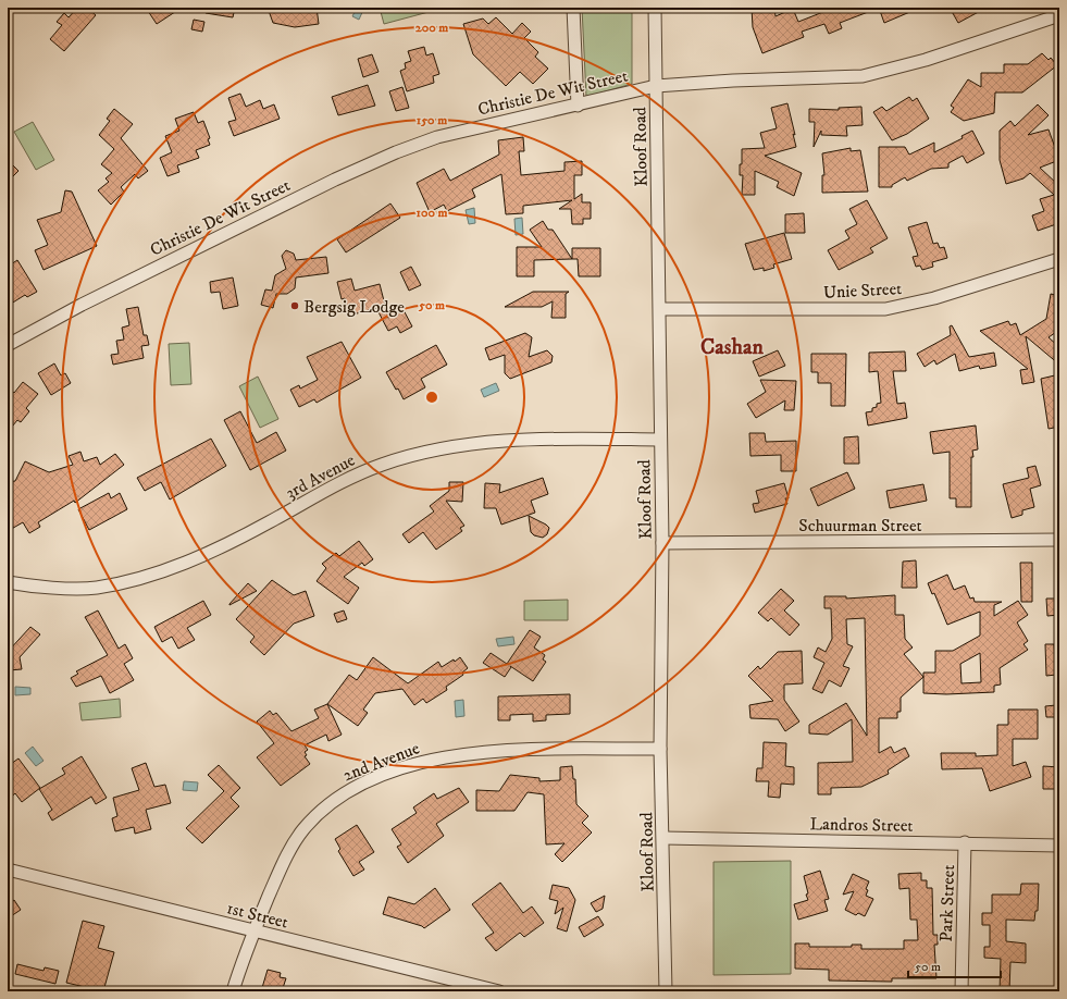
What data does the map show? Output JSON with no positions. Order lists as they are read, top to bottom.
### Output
{
  "streets": {
    "street": [
      "Christie De Wit Street",
      "Kloof Road",
      "Unie Street",
      "3rd Avenue",
      "Schuurman Street",
      "2nd Avenue",
      "Landros Street",
      "Park Street",
      "1st Street"
    ]
  },
  "crossings": [
    ["Christie De Wit Street", "Kloof Road"],
    ["Kloof Road", "Unie Street"],
    ["Kloof Road", "3rd Avenue"],
    ["Kloof Road", "Schuurman Street"],
    ["Kloof Road", "2nd Avenue"],
    ["Kloof Road", "Landros Street"],
    ["2nd Avenue", "1st Street"],
    ["Landros Street", "Park Street"]
  ],
  "districts": ["Cashan"],
  "places": ["Bergsig Lodge"],
  "scale_bar": "50 m",
  "rings": [
    "200 m",
    "150 m",
    "100 m",
    "50 m"
  ]
}
